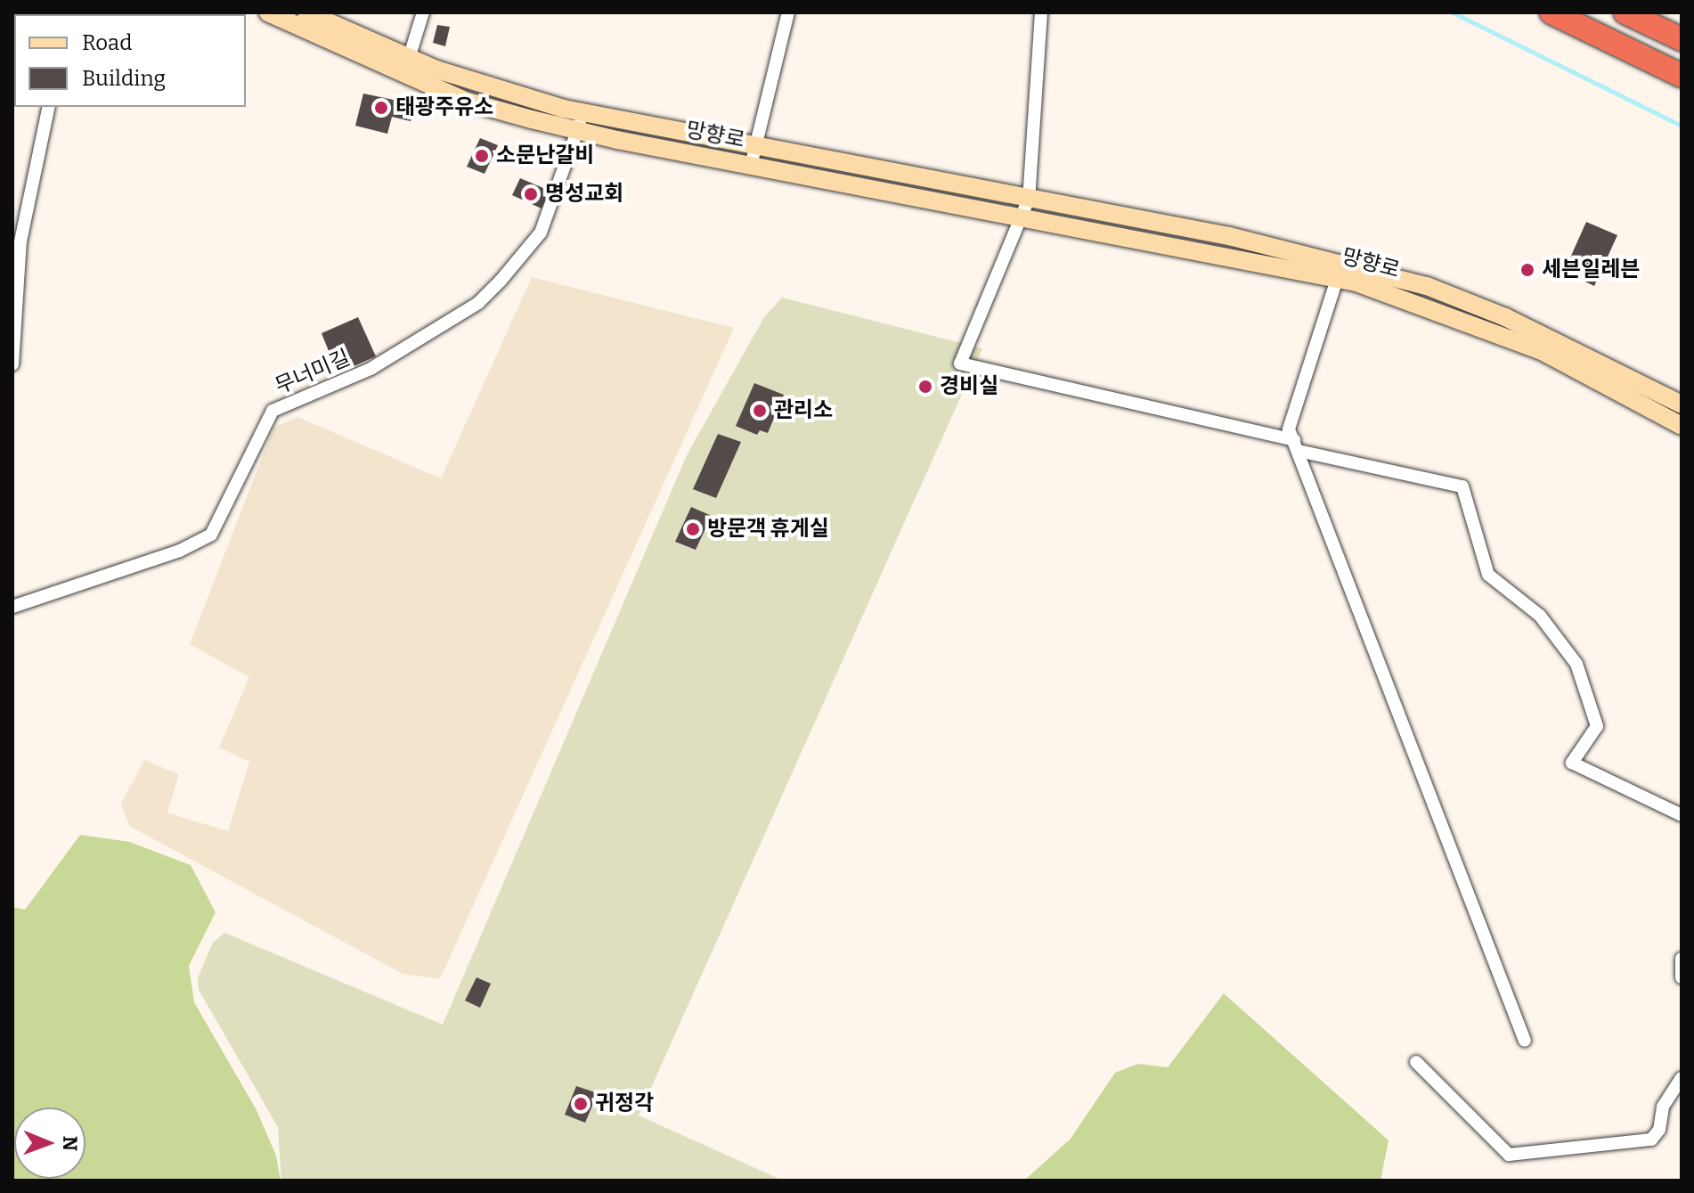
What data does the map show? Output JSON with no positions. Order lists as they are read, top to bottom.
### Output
{
  "streets": {
    "main road": ["망향로"],
    "street": ["무너미길"]
  },
  "crossings": [
    ["망향로", "무너미길"]
  ],
  "places": [
    "태광주유소",
    "소문난갈비",
    "명성교회",
    "세븐일레븐",
    "경비실",
    "관리소",
    "방문객 휴게실",
    "귀정각"
  ],
  "legend": ["Road", "Building"],
  "north": "right"
}
